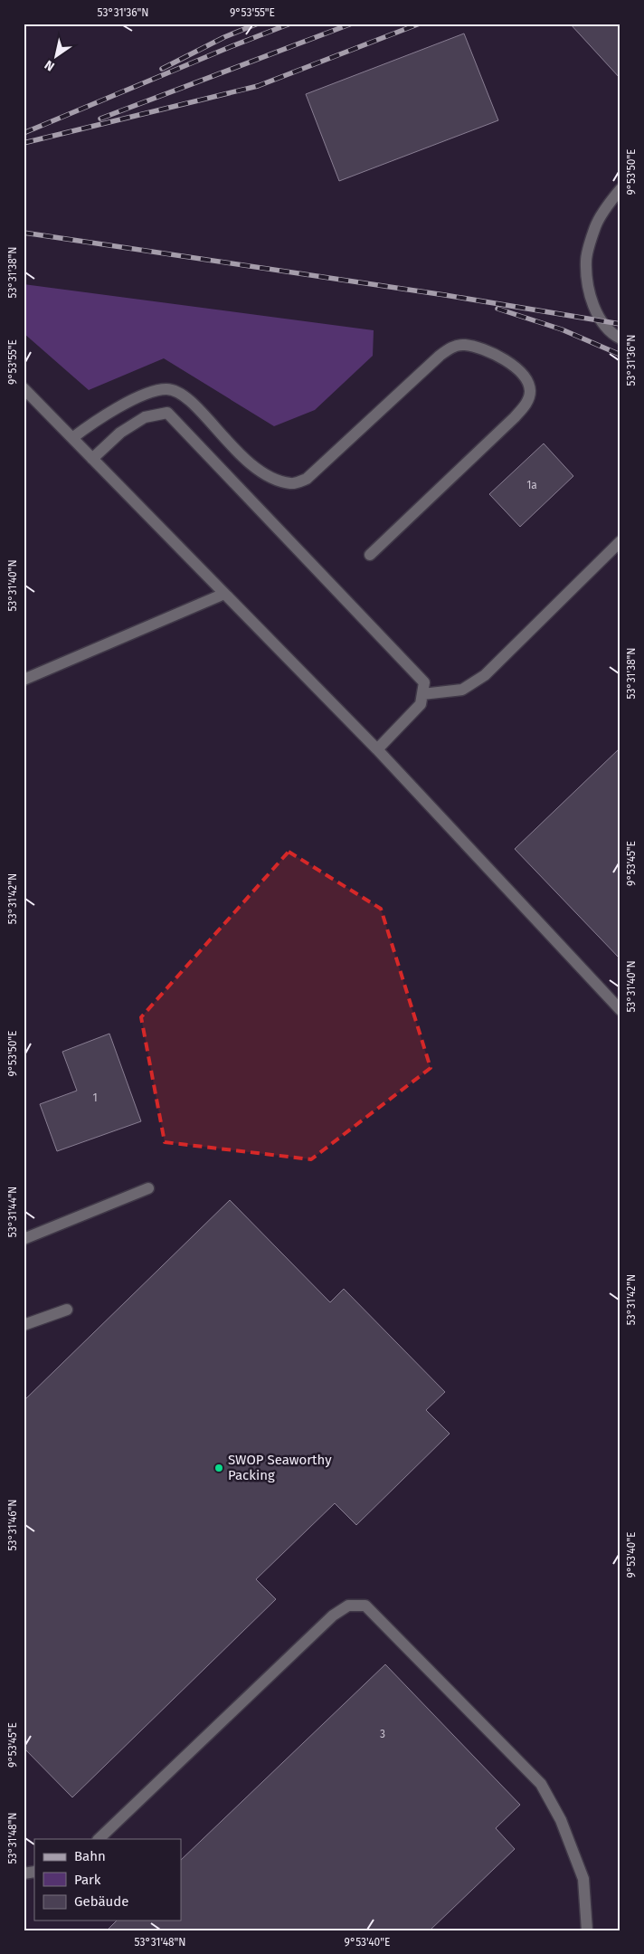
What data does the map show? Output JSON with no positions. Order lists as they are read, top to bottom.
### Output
{
  "places": ["SWOP Seaworthy Packing"],
  "house_numbers": ["1a", "1", "3"],
  "legend": ["Bahn", "Park", "Gebäude"],
  "north": "bottom left",
  "coordinates": [
    "53°31'36\"N",
    "9°53'55\"E",
    "9°53'50\"E",
    "53°31'38\"N",
    "53°31'40\"N",
    "9°53'45\"E",
    "53°31'42\"N",
    "53°31'44\"N",
    "53°31'46\"N",
    "9°53'40\"E",
    "53°31'48\"N"
  ]
}
